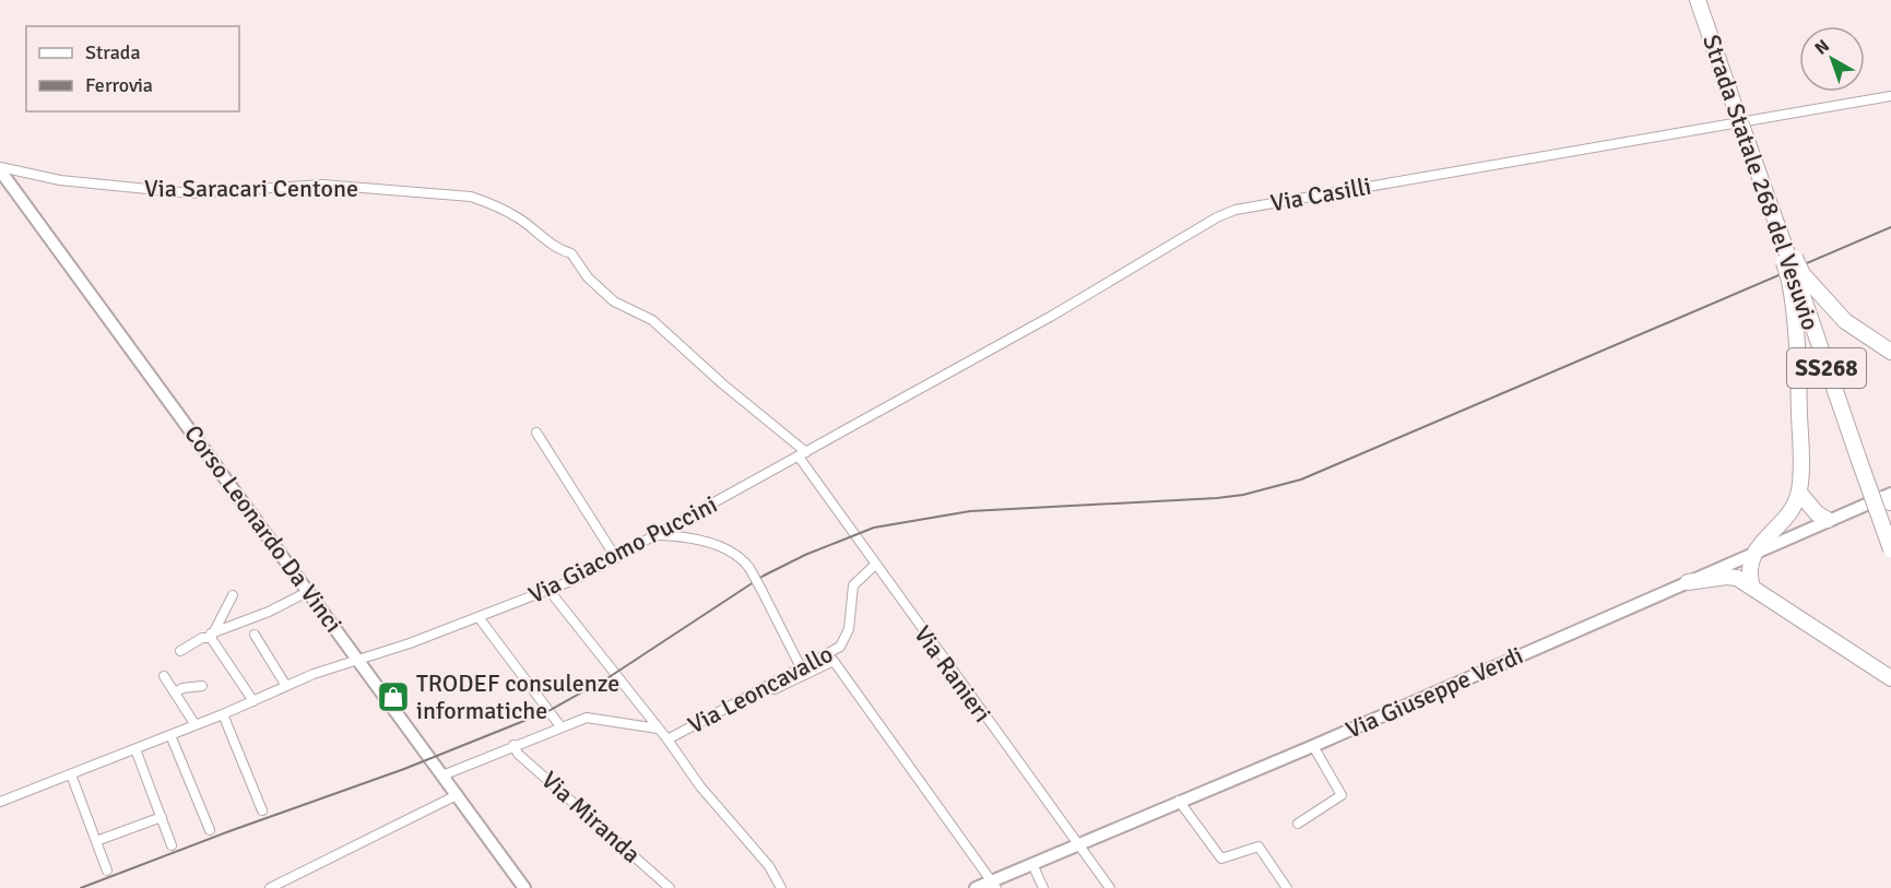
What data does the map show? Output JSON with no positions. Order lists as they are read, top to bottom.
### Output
{
  "streets": {
    "highway": ["Strada Statale 268 del Vesuvio", "SS268"],
    "street": [
      "Via Saracari Centone",
      "Via Casilli",
      "Corso Leonardo Da Vinci",
      "Via Giacomo Puccini",
      "Via Ranieri",
      "Via Leoncavallo",
      "Via Giuseppe Verdi",
      "Via Miranda"
    ]
  },
  "crossings": [
    ["Via Saracari Centone", "Via Casilli"],
    ["Via Saracari Centone", "Corso Leonardo Da Vinci"],
    ["Via Saracari Centone", "Via Giacomo Puccini"],
    ["Via Saracari Centone", "Via Ranieri"],
    ["Via Casilli", "Via Giacomo Puccini"],
    ["Via Casilli", "Via Ranieri"],
    ["Corso Leonardo Da Vinci", "Via Giacomo Puccini"],
    ["Via Giacomo Puccini", "Via Ranieri"],
    ["Via Ranieri", "Via Leoncavallo"],
    ["Via Ranieri", "Via Giuseppe Verdi"]
  ],
  "places": {
    "shop": ["TRODEF consulenze informatiche"]
  },
  "legend": ["Strada", "Ferrovia"],
  "north": "top left"
}
